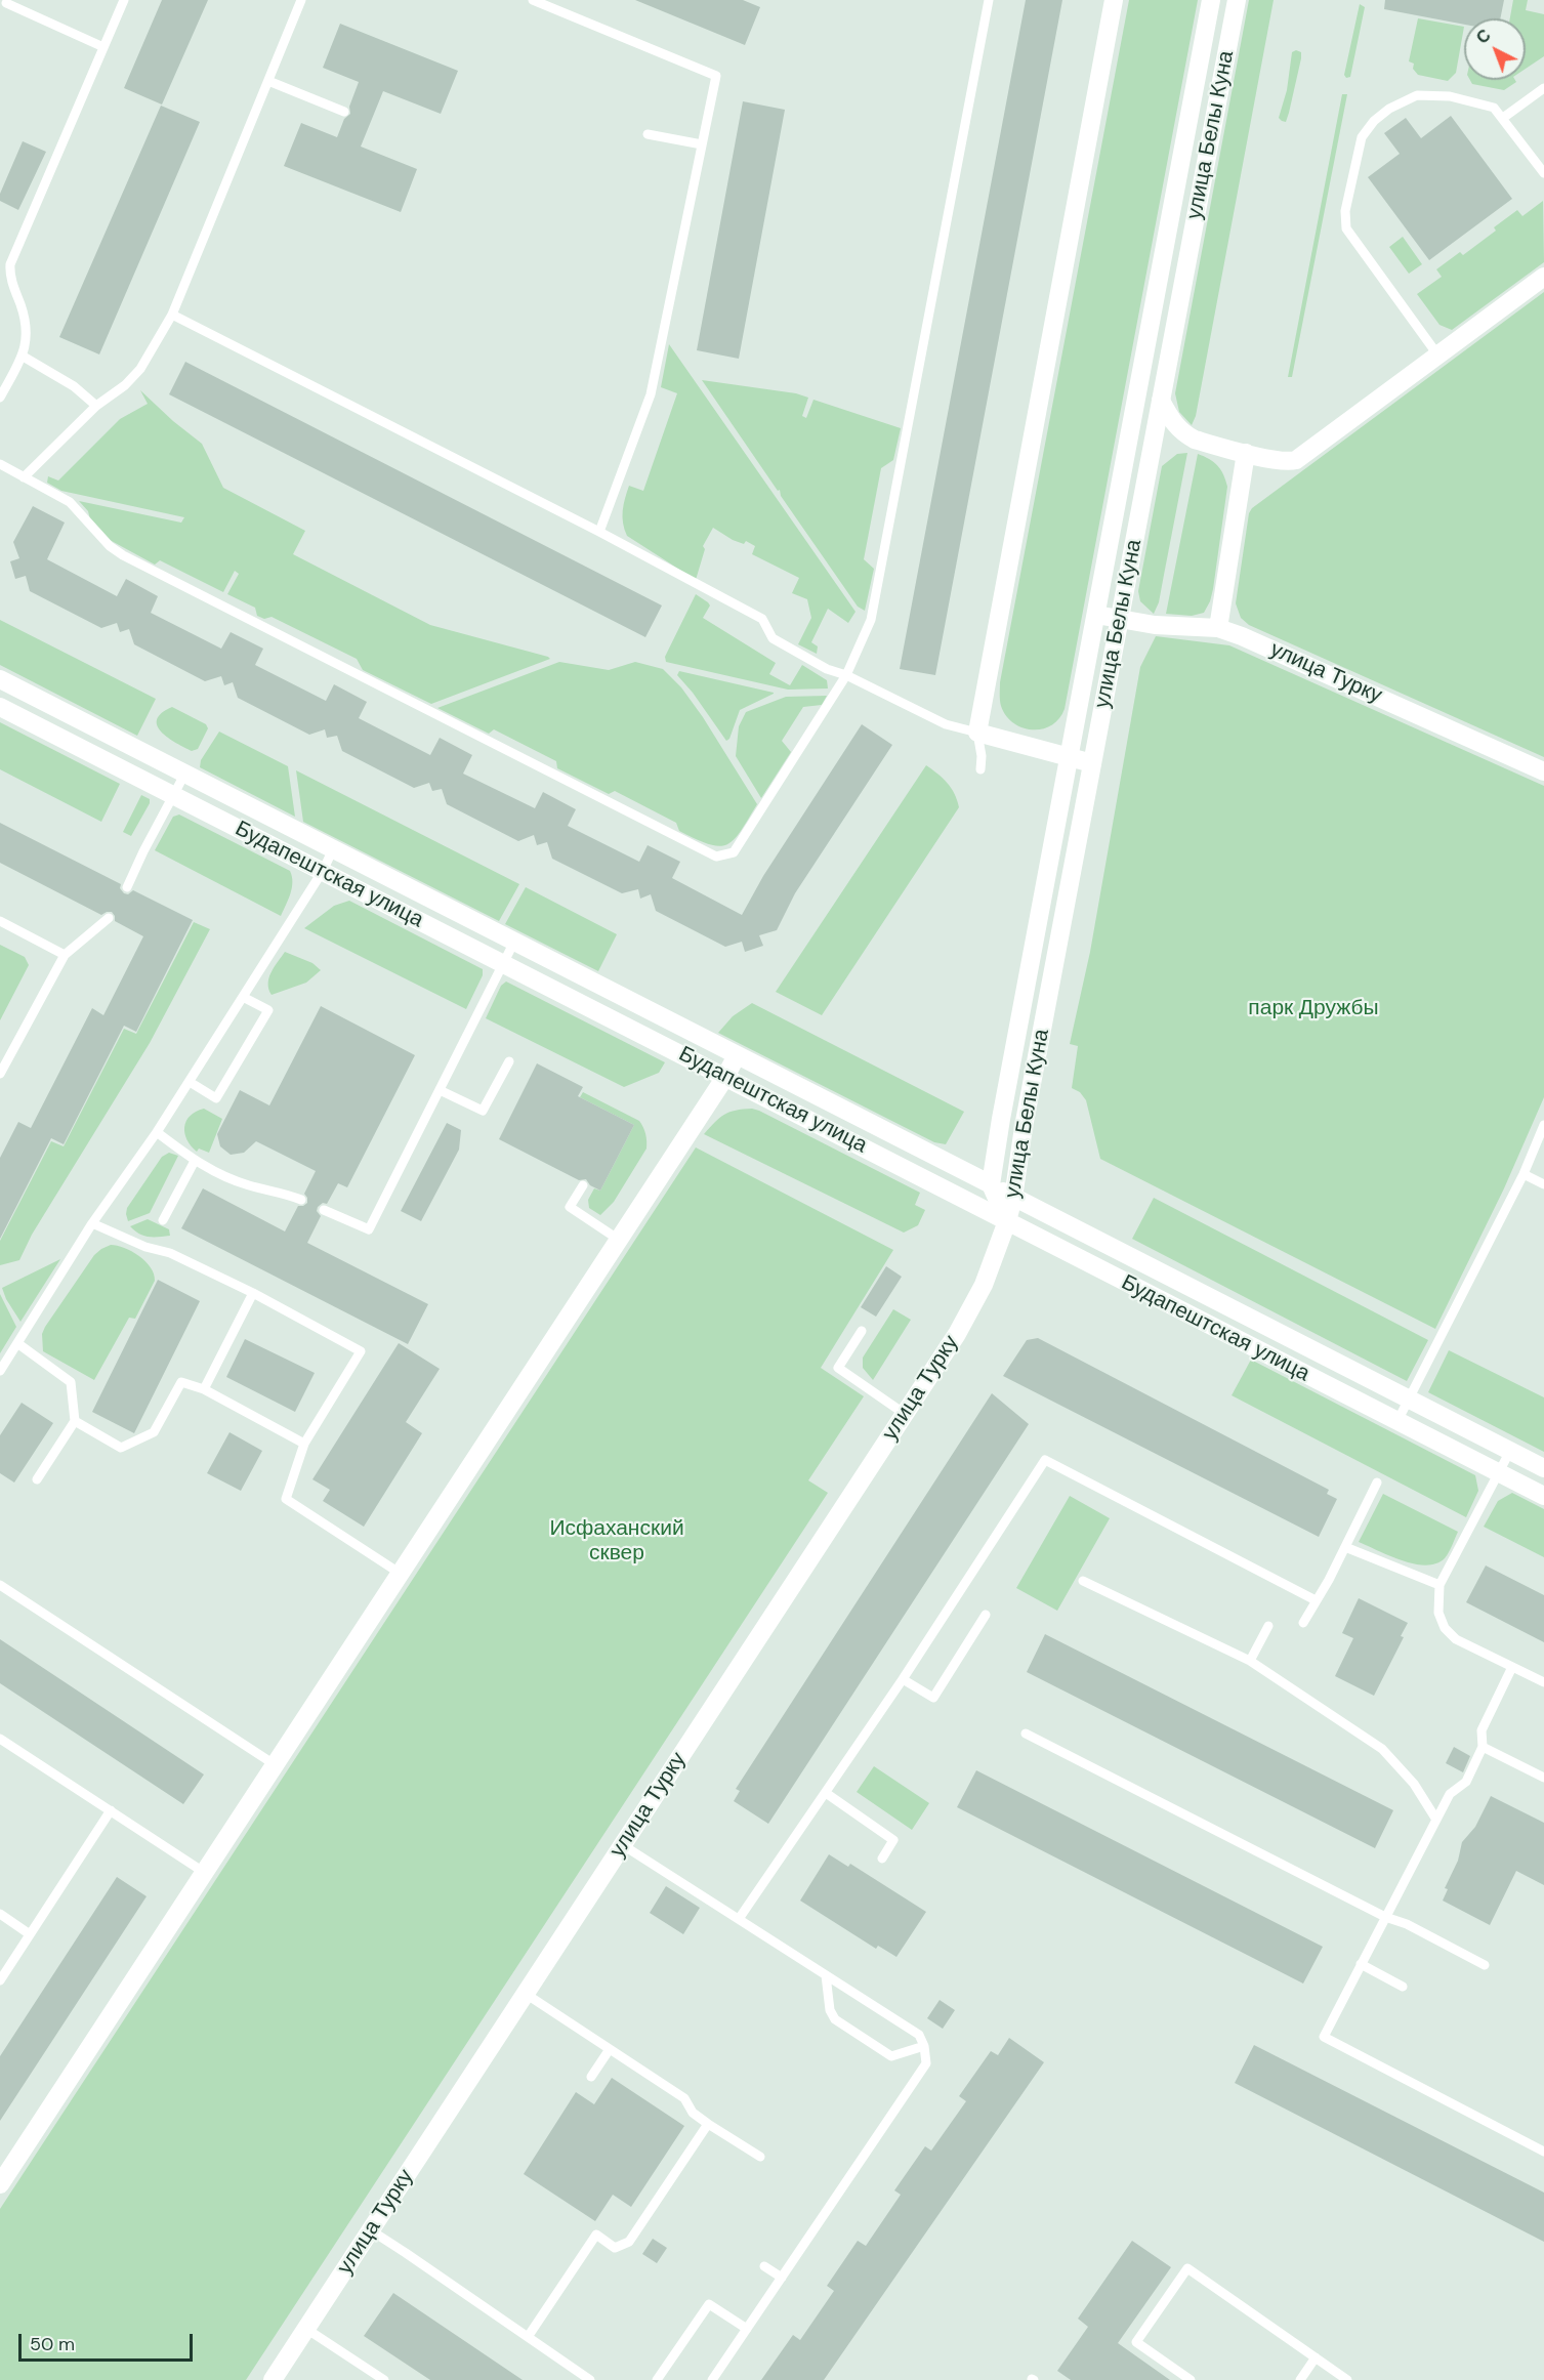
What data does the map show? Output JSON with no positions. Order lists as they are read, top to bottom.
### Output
{
  "streets": {
    "street": ["улица Белы Куна", "улица Турку", "Будапештская улица"]
  },
  "crossings": [
    ["улица Белы Куна", "улица Турку"],
    ["улица Белы Куна", "Будапештская улица"],
    ["улица Турку", "Будапештская улица"]
  ],
  "parks": ["парк Дружбы", "Исфаханский сквер"],
  "scale_bar": "50 m",
  "north": "top left"
}
